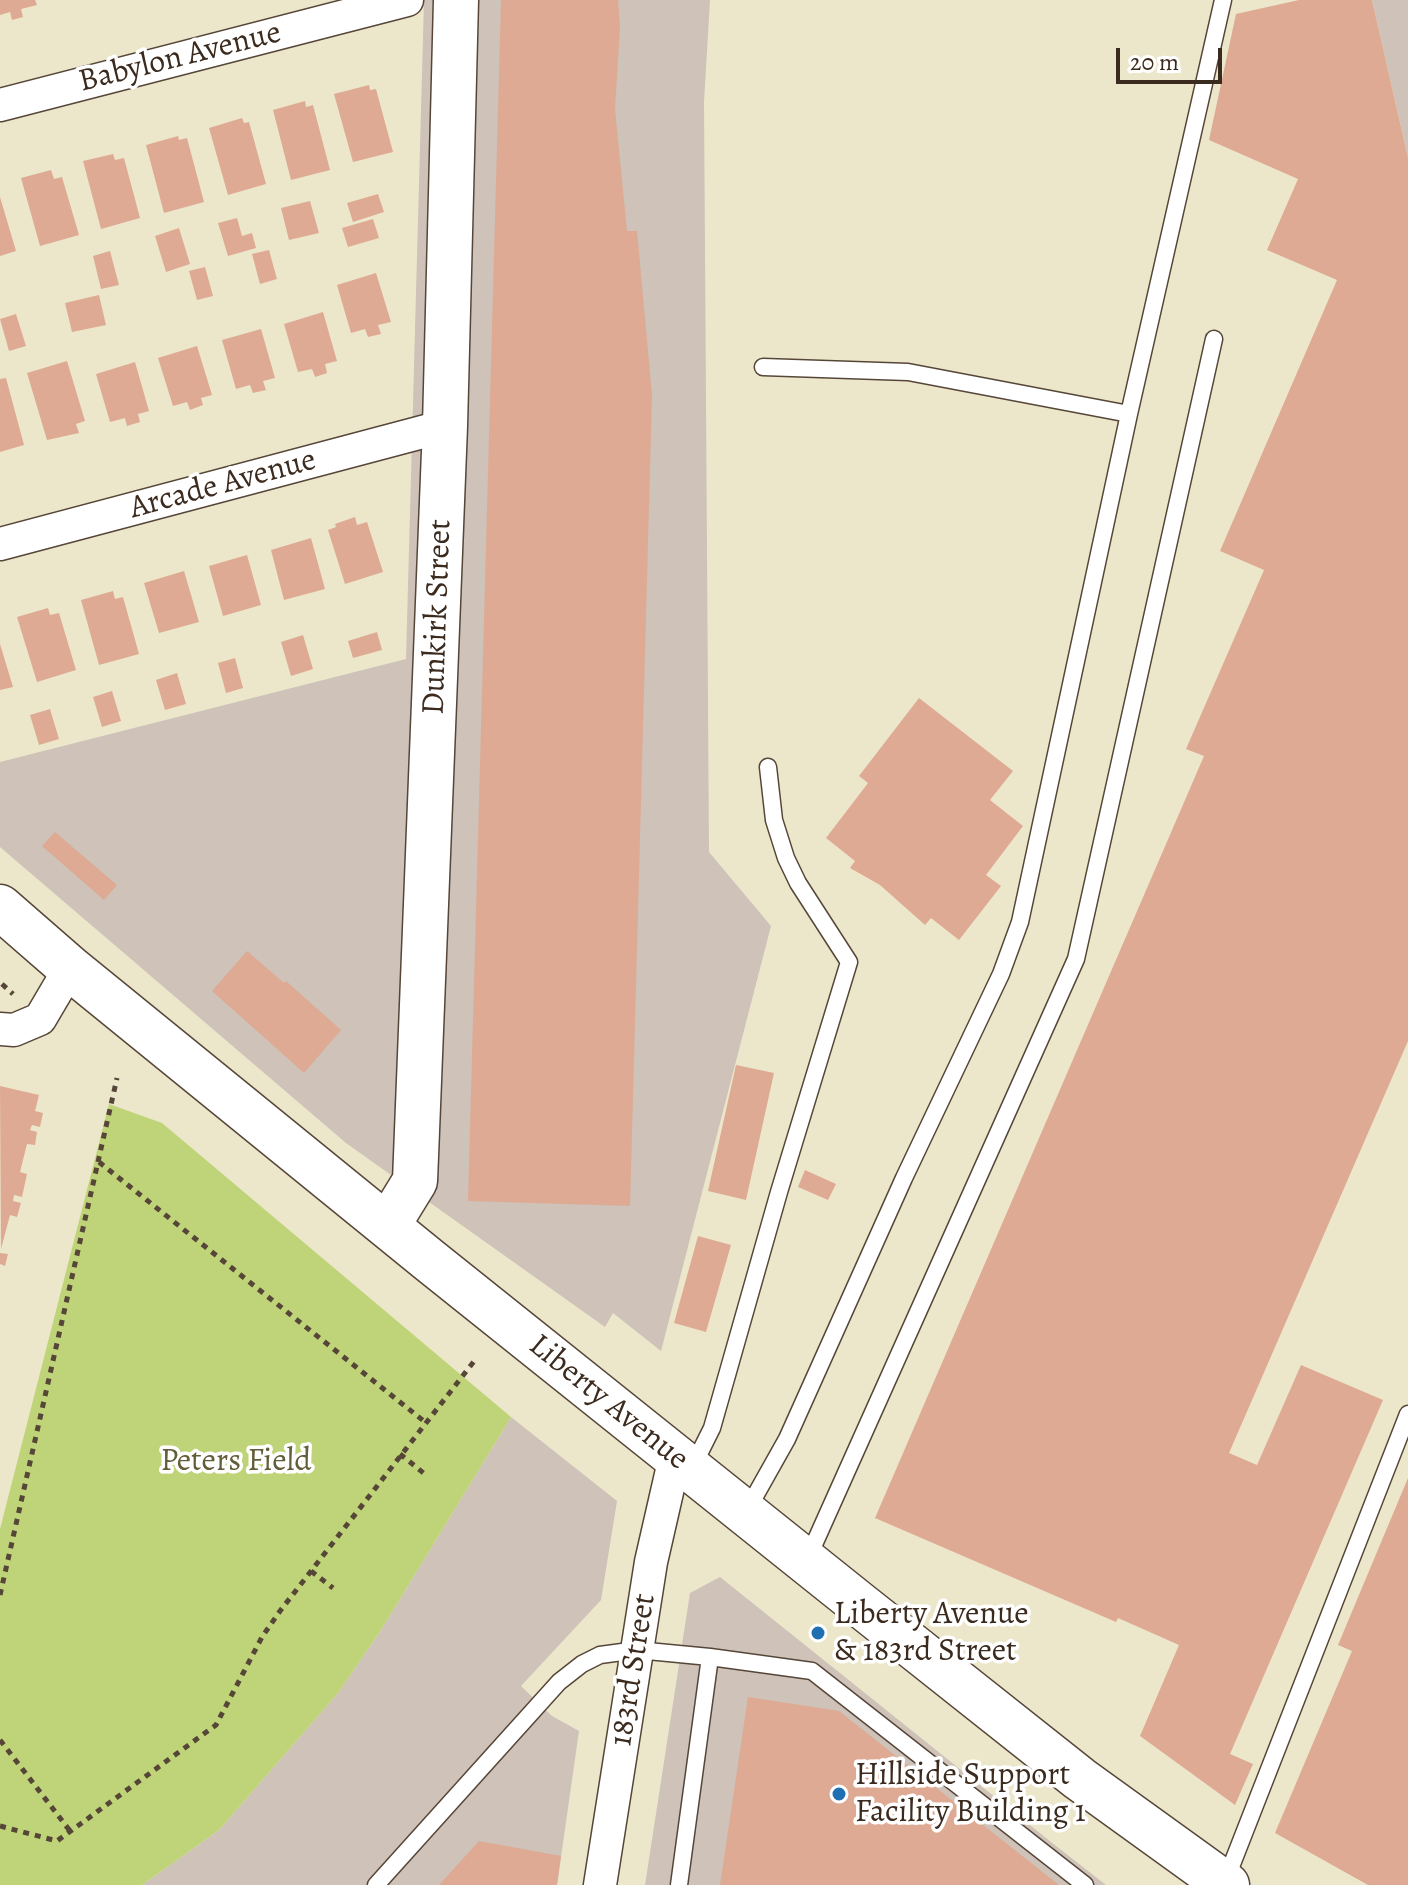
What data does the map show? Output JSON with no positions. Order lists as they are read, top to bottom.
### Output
{
  "streets": {
    "main road": ["Dunkirk Street", "Liberty Avenue"],
    "street": ["Babylon Avenue", "Arcade Avenue", "183rd Street"]
  },
  "crossings": [
    ["Arcade Avenue", "Dunkirk Street"],
    ["Dunkirk Street", "Liberty Avenue"],
    ["Liberty Avenue", "183rd Street"]
  ],
  "parks": ["Peters Field"],
  "places": ["Liberty Avenue & 183rd Street", "Hillside Support Facility Building 1"],
  "scale_bar": "20 m"
}
